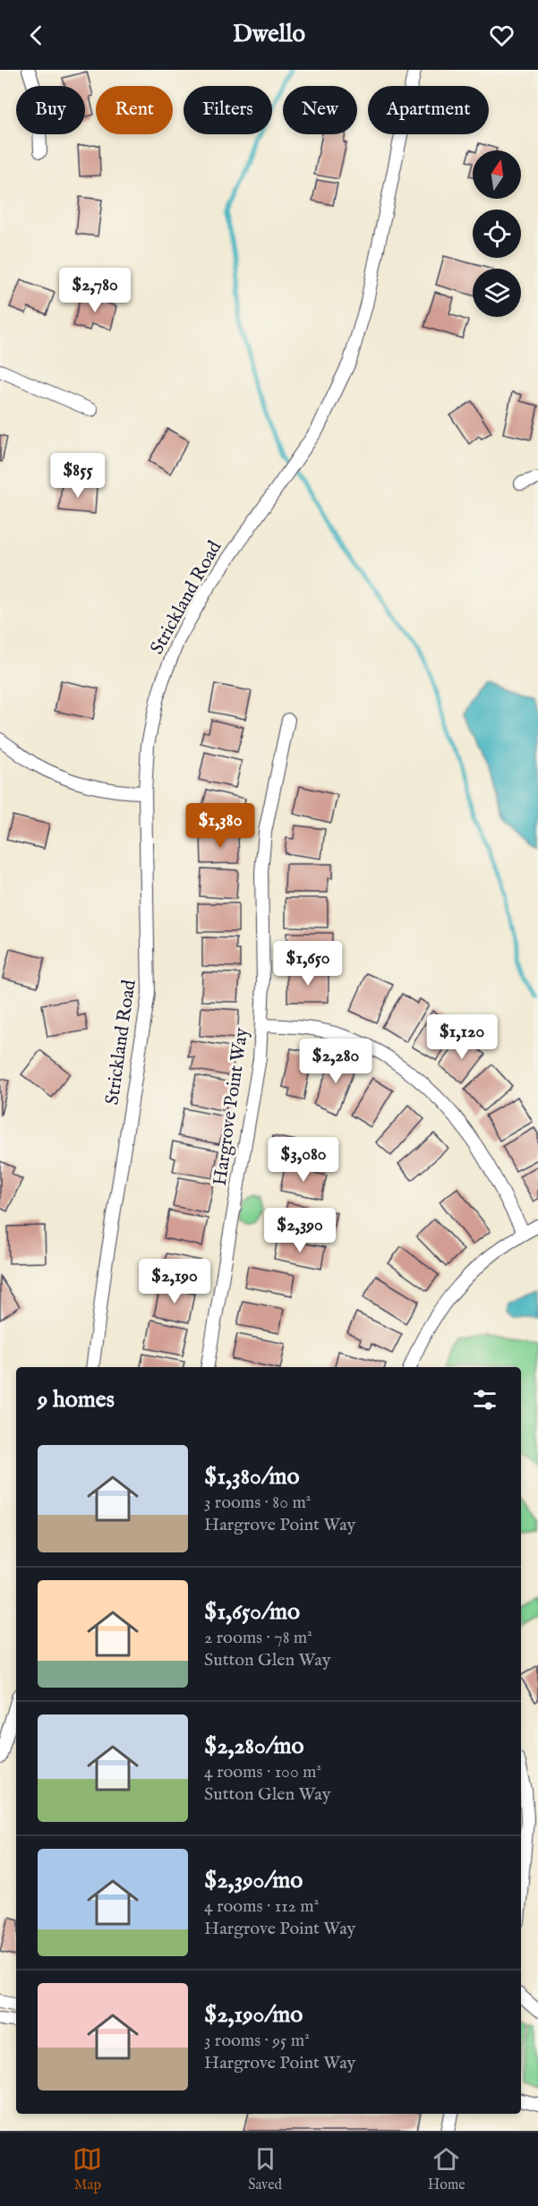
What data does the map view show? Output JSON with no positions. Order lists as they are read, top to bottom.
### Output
{
  "streets": {
    "street": ["Strickland Road", "Hargrove Point Way"]
  },
  "north": "top",
  "page": {
    "header": "Dwello",
    "chip": [
      "Buy",
      "Rent",
      "Filters",
      "New",
      "Apartment"
    ],
    "price": [
      "$2,780",
      "$855",
      "$1,380",
      "$1,650",
      "$1,120",
      "$2,280",
      "$3,080",
      "$2,390",
      "$2,190"
    ],
    "heading": "9 homes",
    "list": [
      {
        "name": "$1,380/mo",
        "note": "3 rooms · 80 m² · Hargrove Point Way"
      },
      {
        "name": "$1,650/mo",
        "note": "2 rooms · 78 m² · Sutton Glen Way"
      },
      {
        "name": "$2,280/mo",
        "note": "4 rooms · 100 m² · Sutton Glen Way"
      },
      {
        "name": "$2,390/mo",
        "note": "4 rooms · 112 m² · Hargrove Point Way"
      },
      {
        "name": "$2,190/mo",
        "note": "3 rooms · 95 m² · Hargrove Point Way"
      }
    ],
    "tabs": ["Map", "Saved", "Home"]
  }
}
